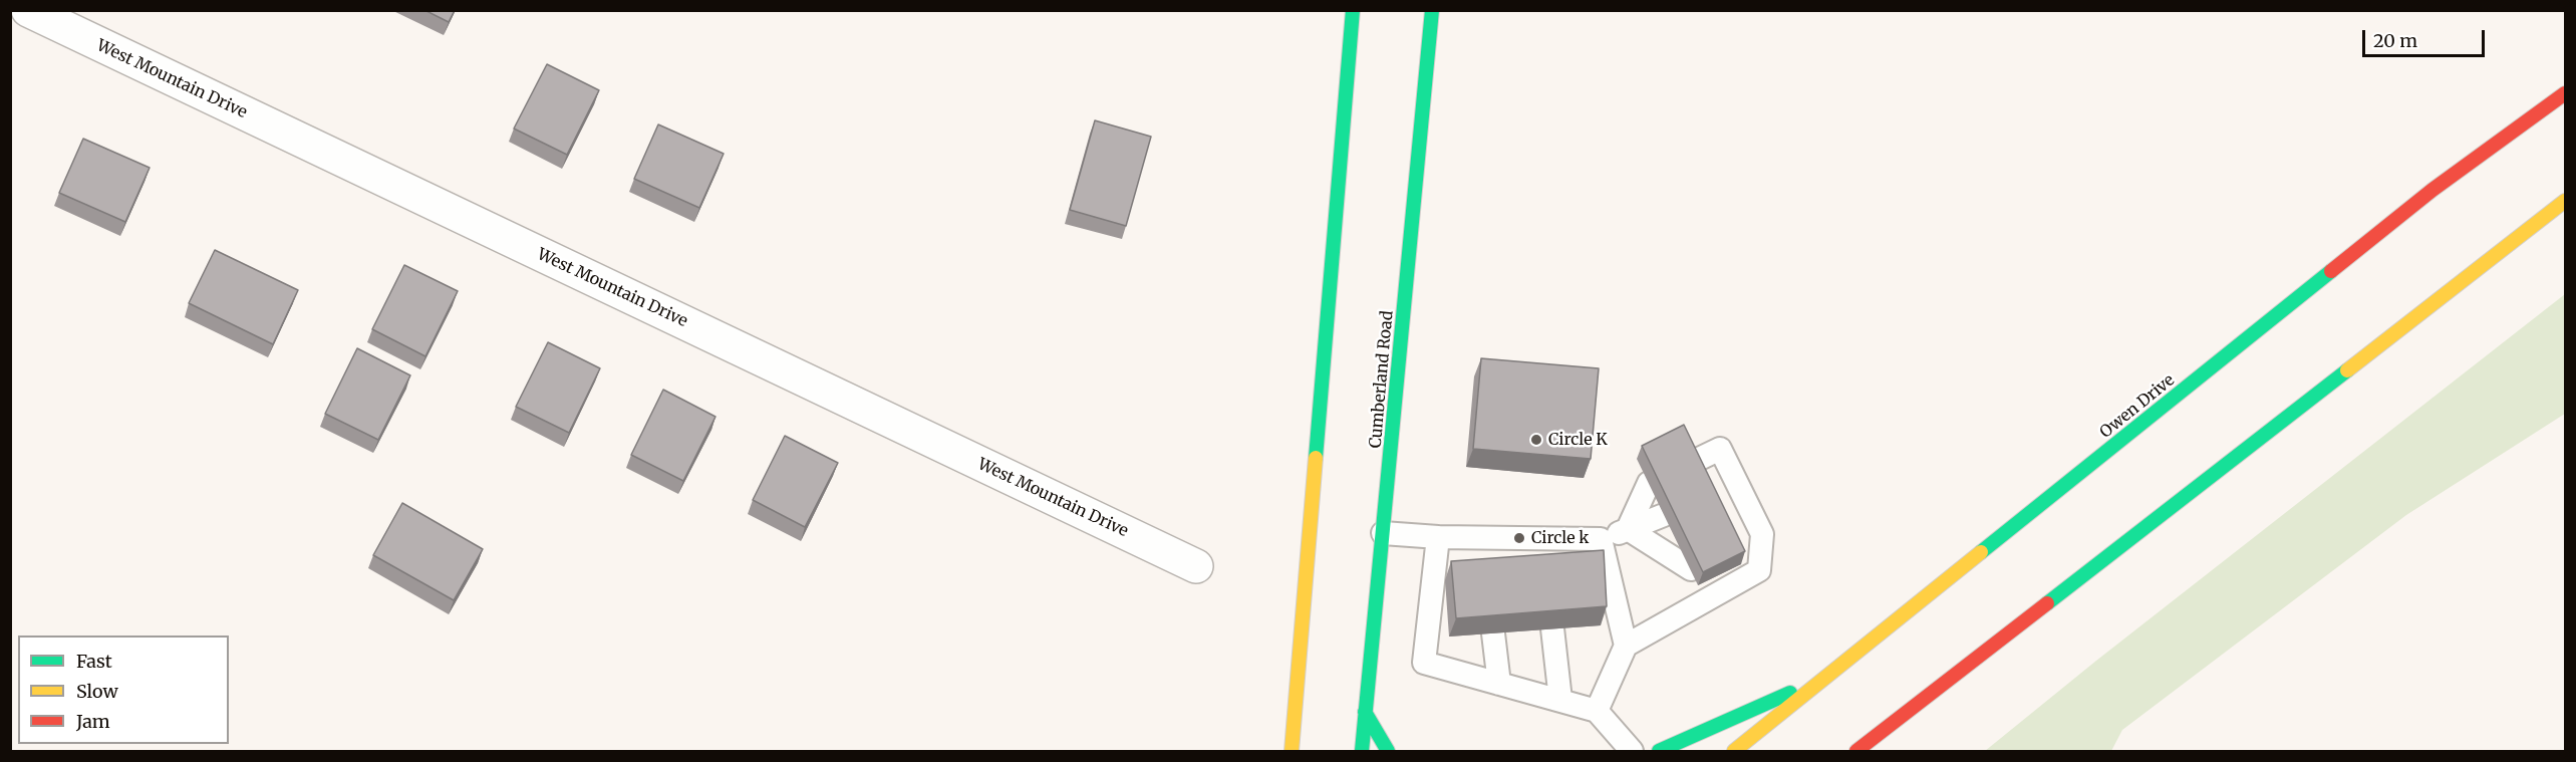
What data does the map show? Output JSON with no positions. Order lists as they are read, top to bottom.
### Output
{
  "streets": {
    "main road": ["Cumberland Road", "Owen Drive"],
    "street": ["West Mountain Drive"]
  },
  "places": ["Circle K", "Circle k"],
  "legend": ["Fast", "Slow", "Jam"],
  "scale_bar": "20 m"
}
